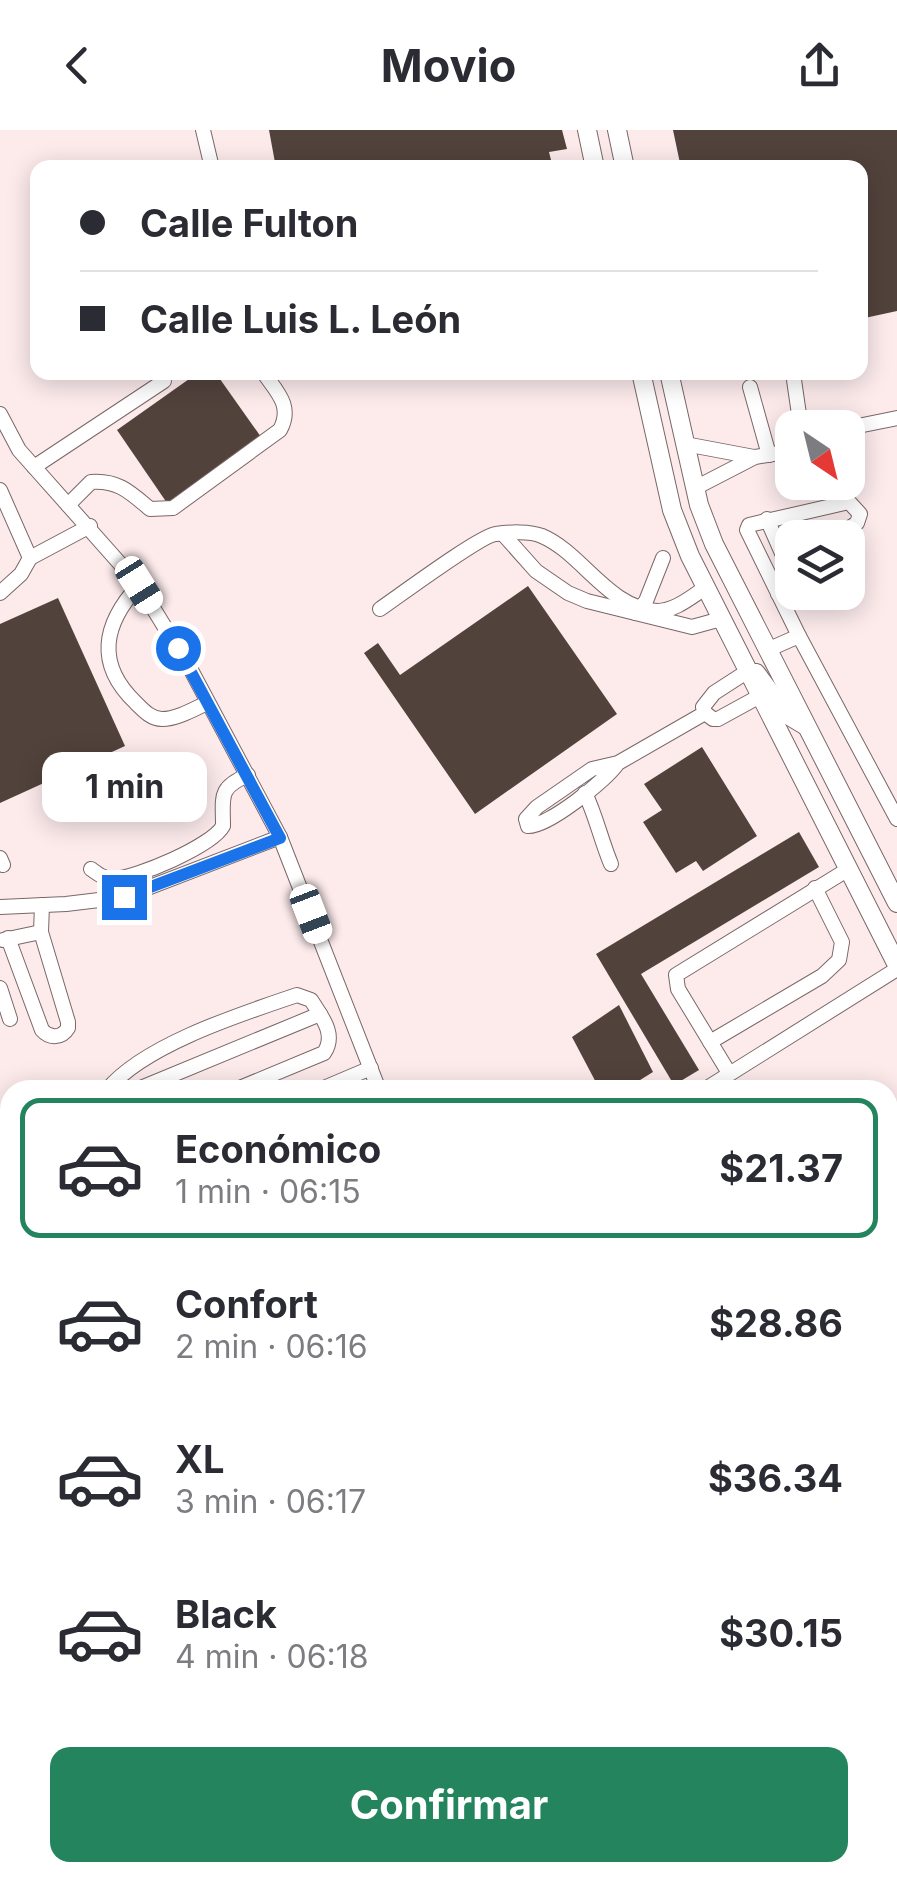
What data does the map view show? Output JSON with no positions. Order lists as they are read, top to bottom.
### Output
{
  "north": "bottom right",
  "page": {
    "header": "Movio",
    "banner": ["Calle Fulton", "Calle Luis L. León"],
    "bubble": "1 min",
    "list": [
      {
        "name": "Económico",
        "note": "1 min · 06:15",
        "value": "$21.37"
      },
      {
        "name": "Confort",
        "note": "2 min · 06:16",
        "value": "$28.86"
      },
      {
        "name": "XL",
        "note": "3 min · 06:17",
        "value": "$36.34"
      },
      {
        "name": "Black",
        "note": "4 min · 06:18",
        "value": "$30.15"
      }
    ],
    "buttons": "Confirmar"
  }
}
